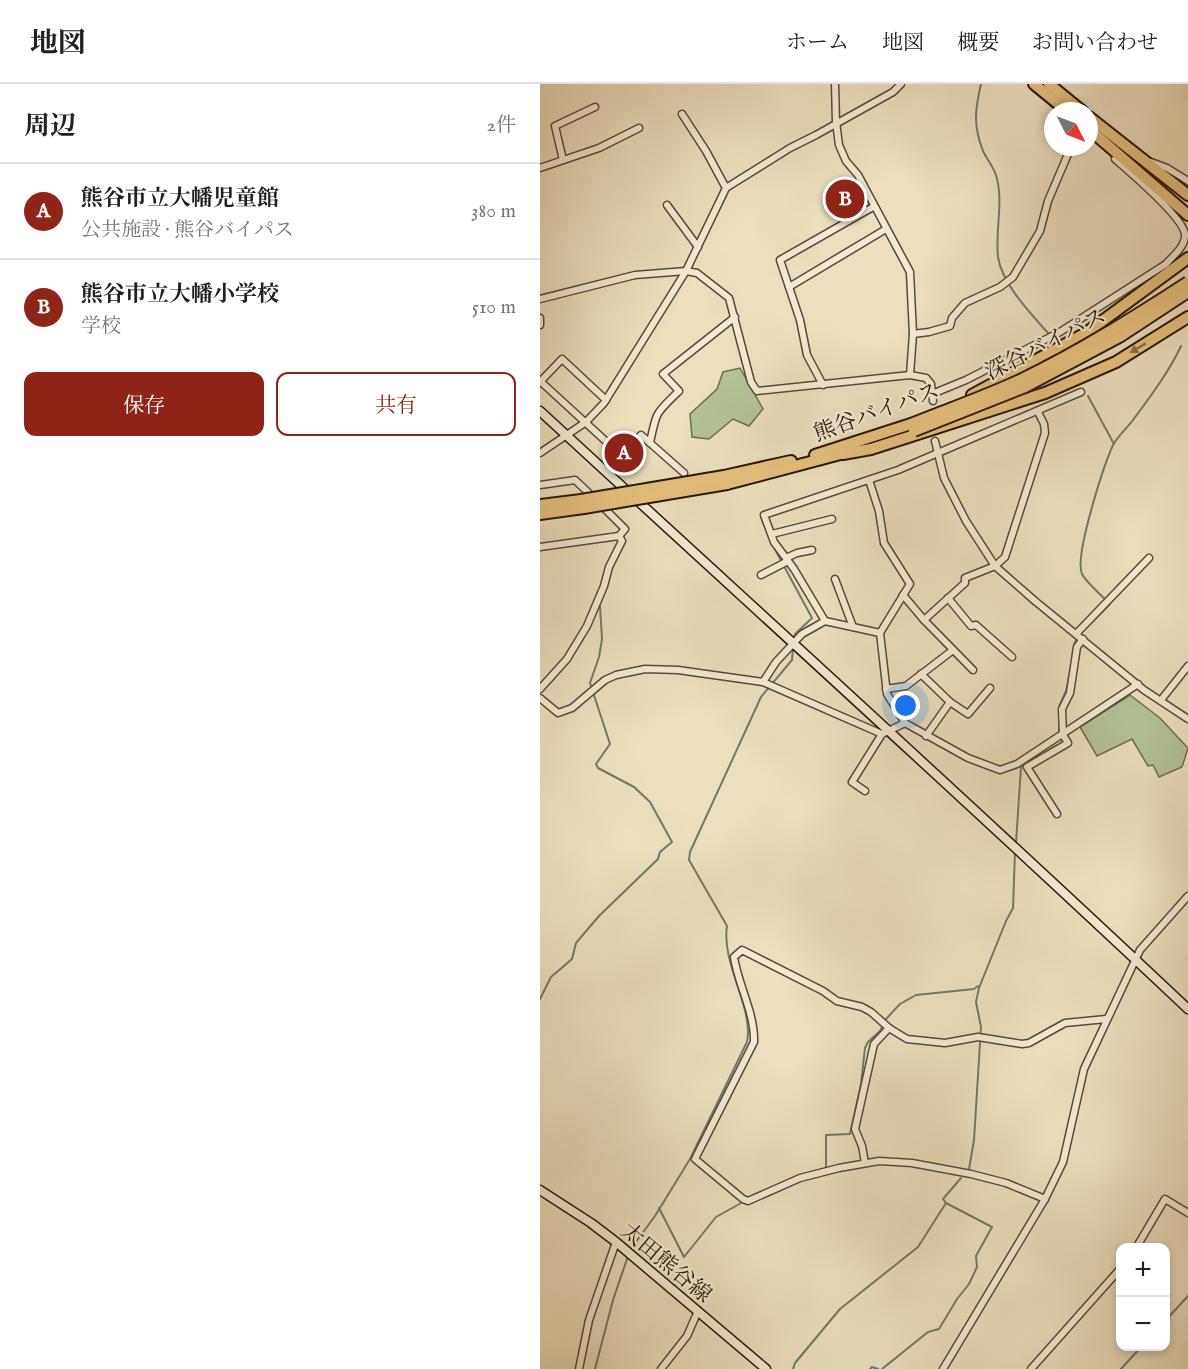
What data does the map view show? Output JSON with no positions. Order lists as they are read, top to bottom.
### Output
{
  "streets": {
    "highway": ["深谷バイパス", "熊谷バイパス"],
    "street": ["太田熊谷線"]
  },
  "crossings": [
    ["深谷バイパス", "熊谷バイパス"]
  ],
  "north": "bottom right",
  "page": {
    "header": "地図",
    "nav": [
      "ホーム",
      "地図",
      "概要",
      "お問い合わせ"
    ],
    "heading": ["周辺", "2件"],
    "list": [
      {
        "mark": "A",
        "name": "熊谷市立大幡児童館",
        "note": "公共施設 · 熊谷バイパス",
        "value": "380 m"
      },
      {
        "mark": "B",
        "name": "熊谷市立大幡小学校",
        "note": "学校",
        "value": "510 m"
      }
    ],
    "pins": ["B", "A"],
    "buttons": ["保存", "共有"],
    "map_buttons": ["+", "−"]
  }
}
